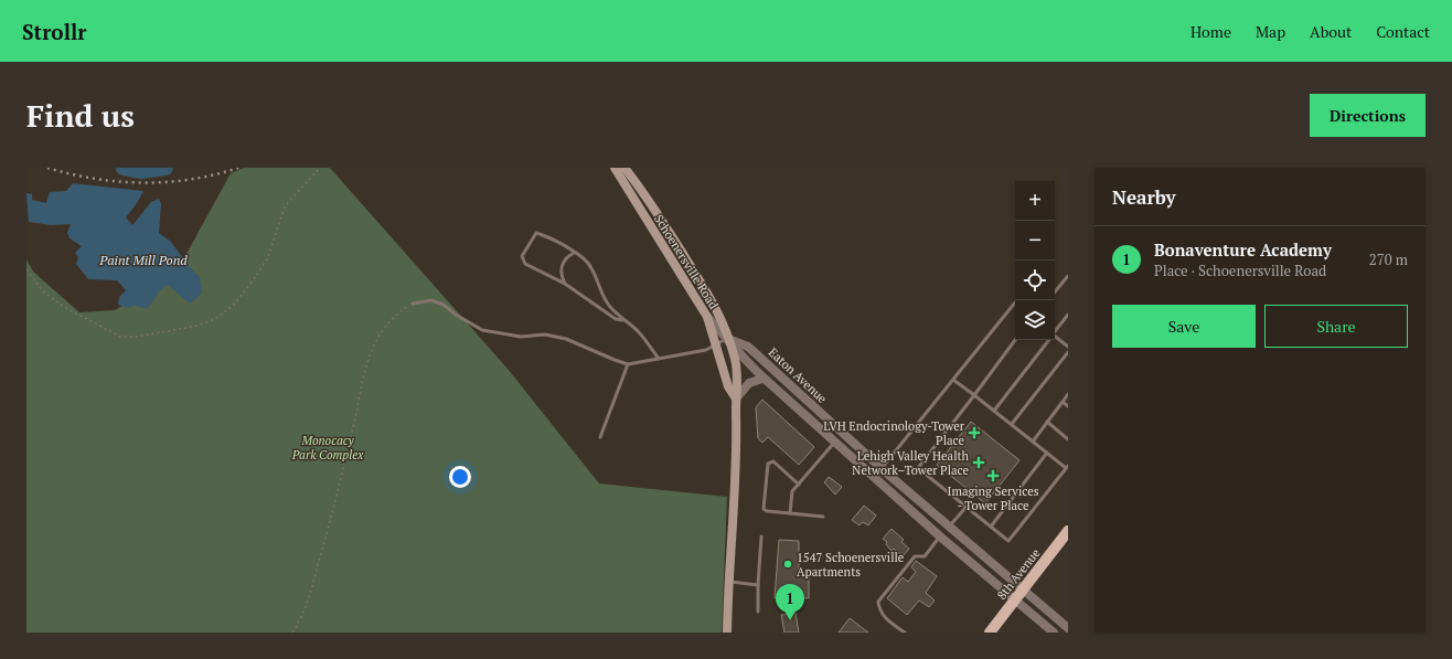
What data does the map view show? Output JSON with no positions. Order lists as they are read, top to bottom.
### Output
{
  "streets": {
    "main road": ["Schoenersville Road", "8th Avenue"],
    "street": ["Eaton Avenue"]
  },
  "crossings": [
    ["Schoenersville Road", "Eaton Avenue"],
    ["Eaton Avenue", "8th Avenue"]
  ],
  "water": ["Paint Mill Pond"],
  "parks": ["Monocacy Park Complex"],
  "places": {
    "health": ["LVH Endocrinology-Tower Place", "Lehigh Valley Health Network–Tower Place", "Imaging Services - Tower Place"],
    "other": ["1547 Schoenersville Apartments"]
  },
  "page": {
    "header": "Strollr",
    "nav": [
      "Home",
      "Map",
      "About",
      "Contact"
    ],
    "buttons": [
      "Directions",
      ["Save", "Share"]
    ],
    "title": "Find us",
    "heading": "Nearby",
    "map_buttons": ["+", "−"],
    "list": [
      {
        "mark": "1",
        "name": "Bonaventure Academy",
        "note": "Place · Schoenersville Road",
        "value": "270 m"
      }
    ],
    "pins": "1"
  }
}
